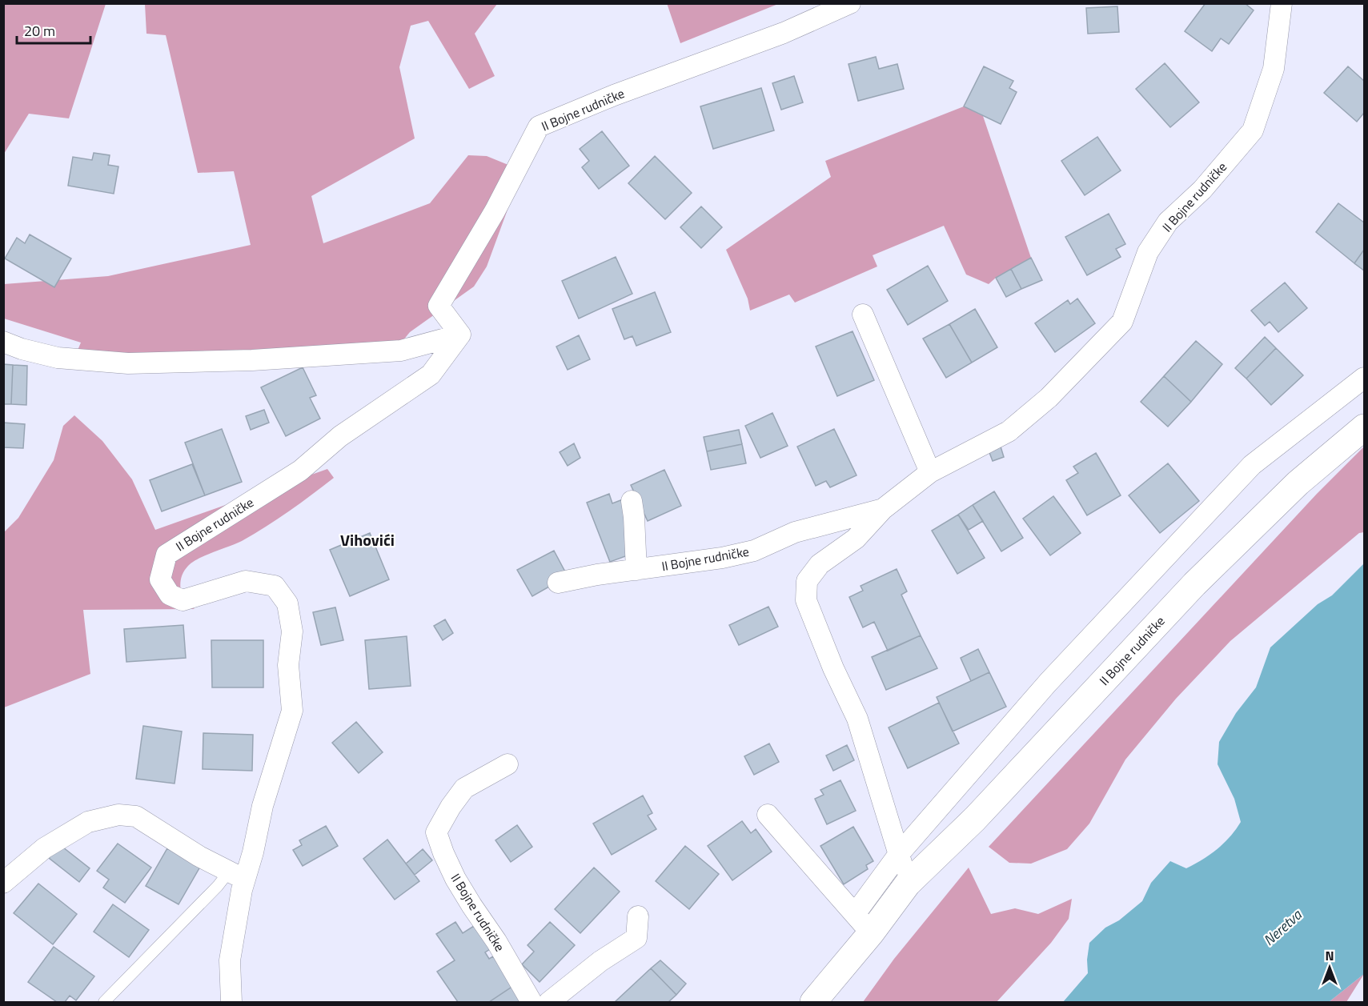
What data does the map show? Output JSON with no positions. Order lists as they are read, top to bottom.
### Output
{
  "streets": {
    "street": ["II Bojne rudničke"]
  },
  "districts": ["Vihovići"],
  "water": ["Neretva"],
  "scale_bar": "20 m",
  "north": "top"
}
